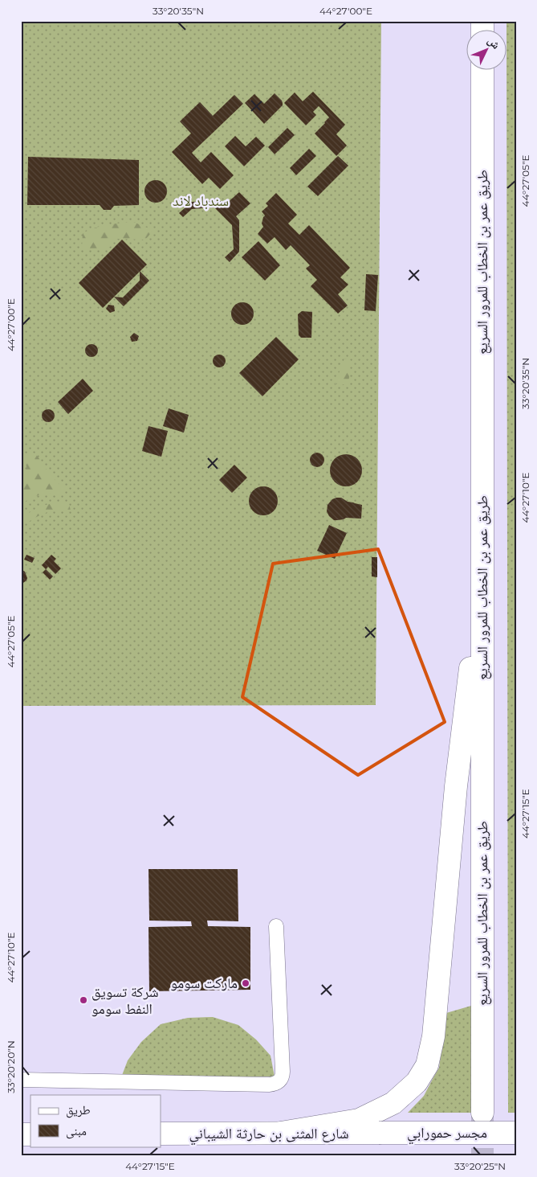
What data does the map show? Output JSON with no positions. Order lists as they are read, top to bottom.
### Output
{
  "streets": {
    "main road": ["طريق عمر بن الخطاب للمرور السريع", "مجسر حمورابي", "شارع المثنى بن حارثة الشيباني"]
  },
  "crossings": [
    ["مجسر حمورابي", "شارع المثنى بن حارثة الشيباني"]
  ],
  "parks": ["سندباد لاند"],
  "places": ["ماركت سومو", "شركة تسويق النفط سومو"],
  "legend": ["طريق", "مبنى"],
  "north": "top right",
  "coordinates": [
    "33°20'35\"N",
    "44°27'00\"E",
    "44°27'05\"E",
    "44°27'10\"E",
    "44°27'15\"E",
    "33°20'20\"N",
    "33°20'25\"N"
  ]
}
